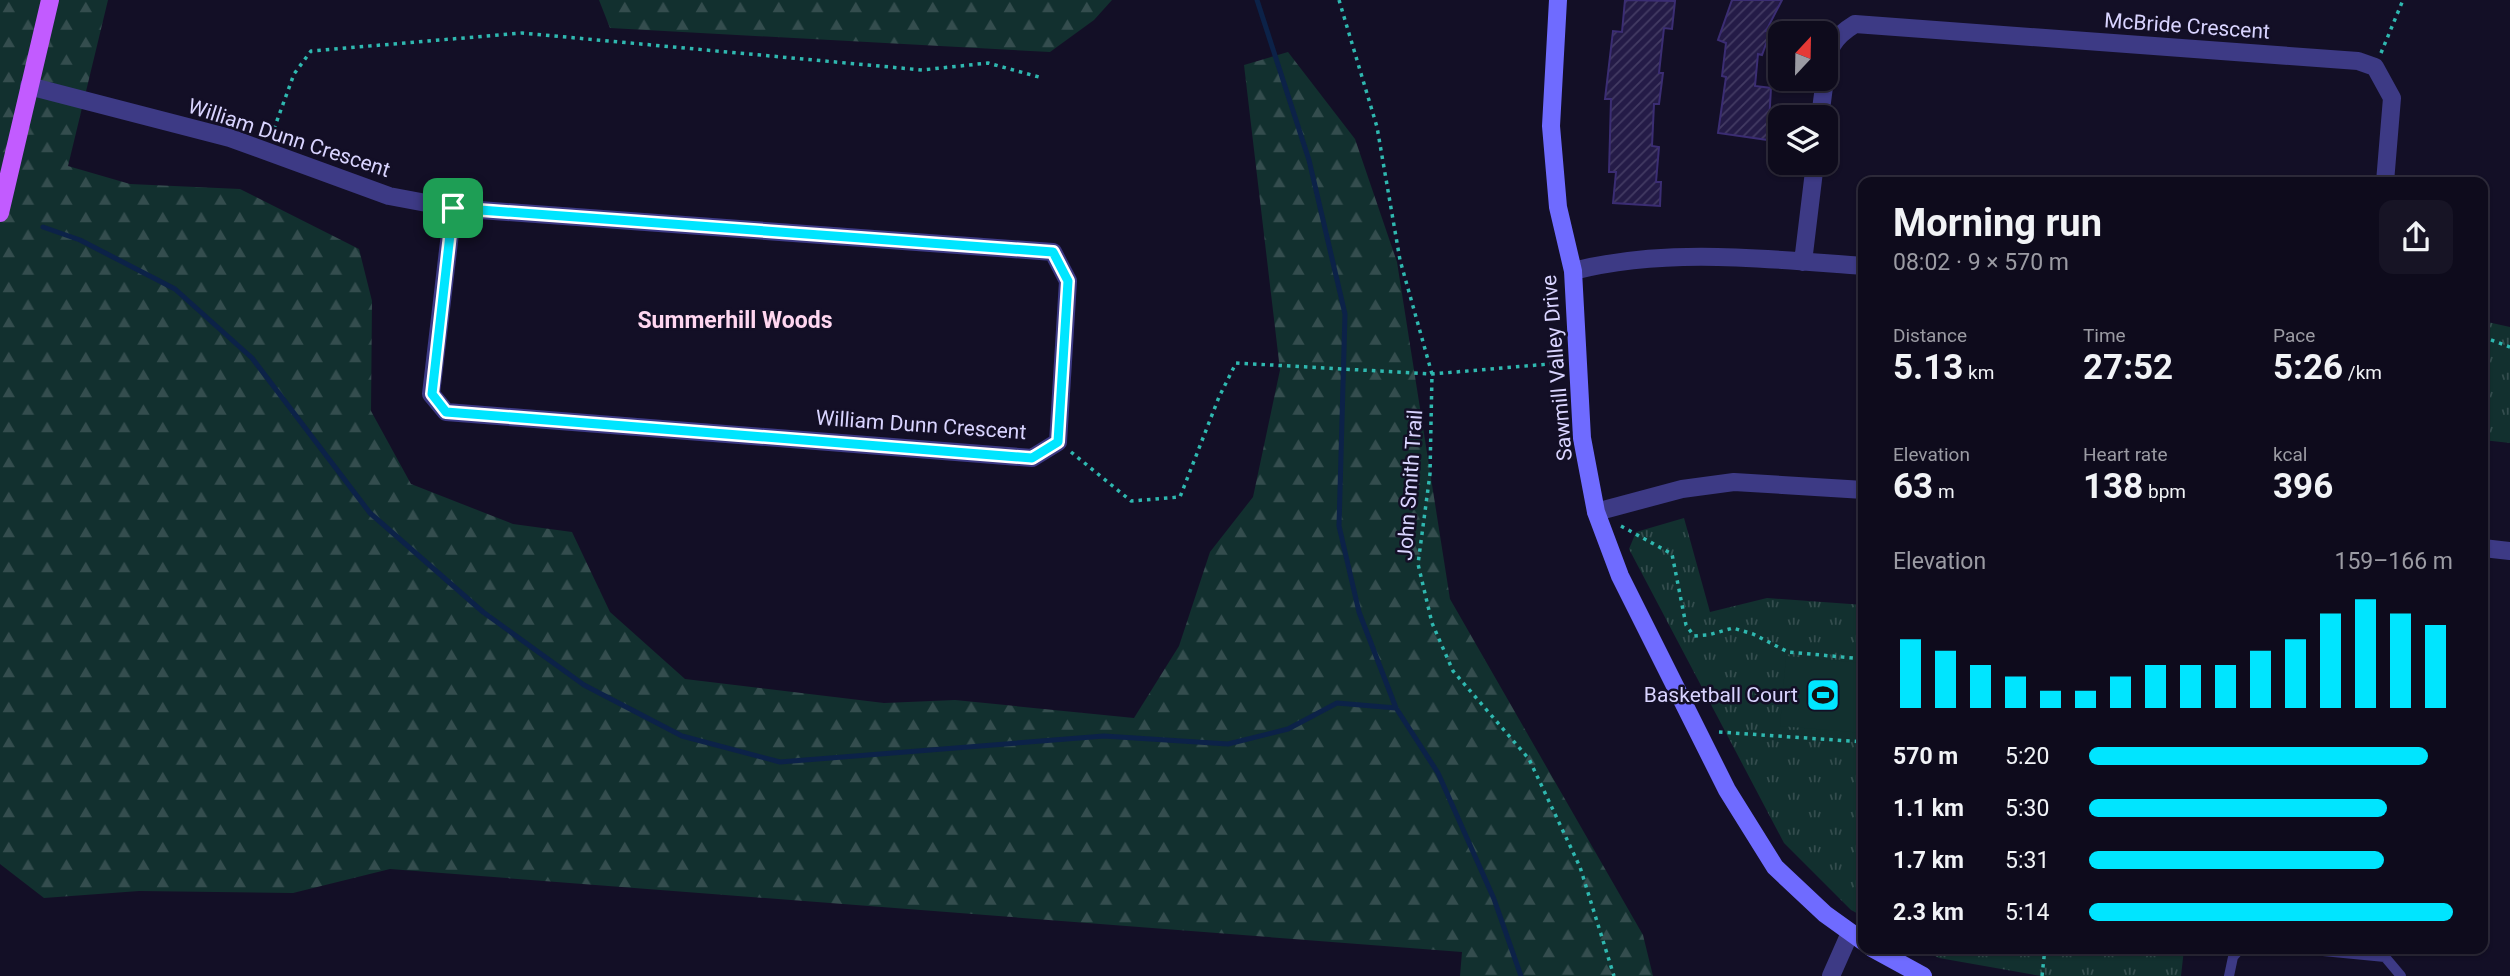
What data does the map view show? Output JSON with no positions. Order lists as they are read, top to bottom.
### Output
{
  "streets": {
    "street": ["McBride Crescent", "William Dunn Crescent", "Sawmill Valley Drive"],
    "path": ["John Smith Trail"]
  },
  "districts": ["Summerhill Woods"],
  "places": {
    "sports": ["Basketball Court"]
  },
  "north": "top",
  "page": {
    "heading": ["Morning run", "08:02 · 9 × 570 m"],
    "stats": [
      ["Distance", "5.13 km"],
      ["Time", "27:52"],
      ["Pace", "5:26 /km"],
      ["Elevation", "63 m"],
      ["Heart rate", "138 bpm"],
      ["kcal", "396"]
    ],
    "chart": ["Elevation", "159–166 m"],
    "list": [
      {
        "name": "570 m",
        "note": "5:20"
      },
      {
        "name": "1.1 km",
        "note": "5:30"
      },
      {
        "name": "1.7 km",
        "note": "5:31"
      },
      {
        "name": "2.3 km",
        "note": "5:14"
      }
    ]
  }
}
